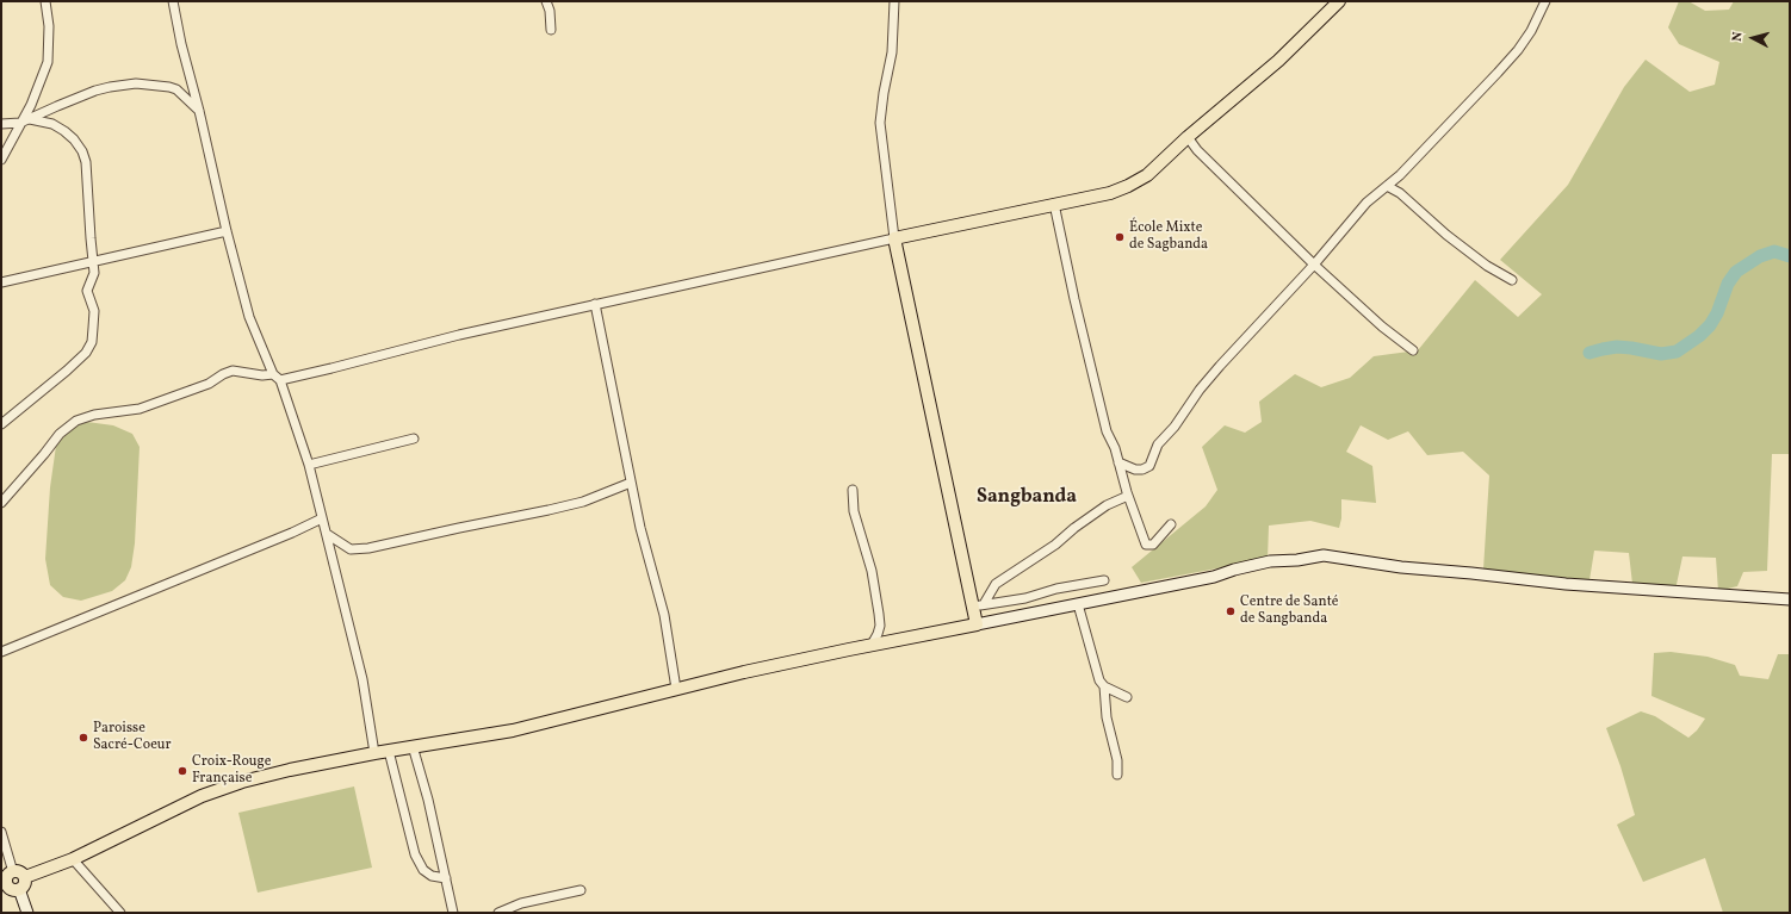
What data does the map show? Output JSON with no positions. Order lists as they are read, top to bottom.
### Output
{
  "districts": ["Sangbanda"],
  "places": [
    "École Mixte de Sagbanda",
    "Centre de Santé de Sangbanda",
    "Paroisse Sacré-Coeur",
    "Croix-Rouge Française"
  ],
  "north": "left"
}
